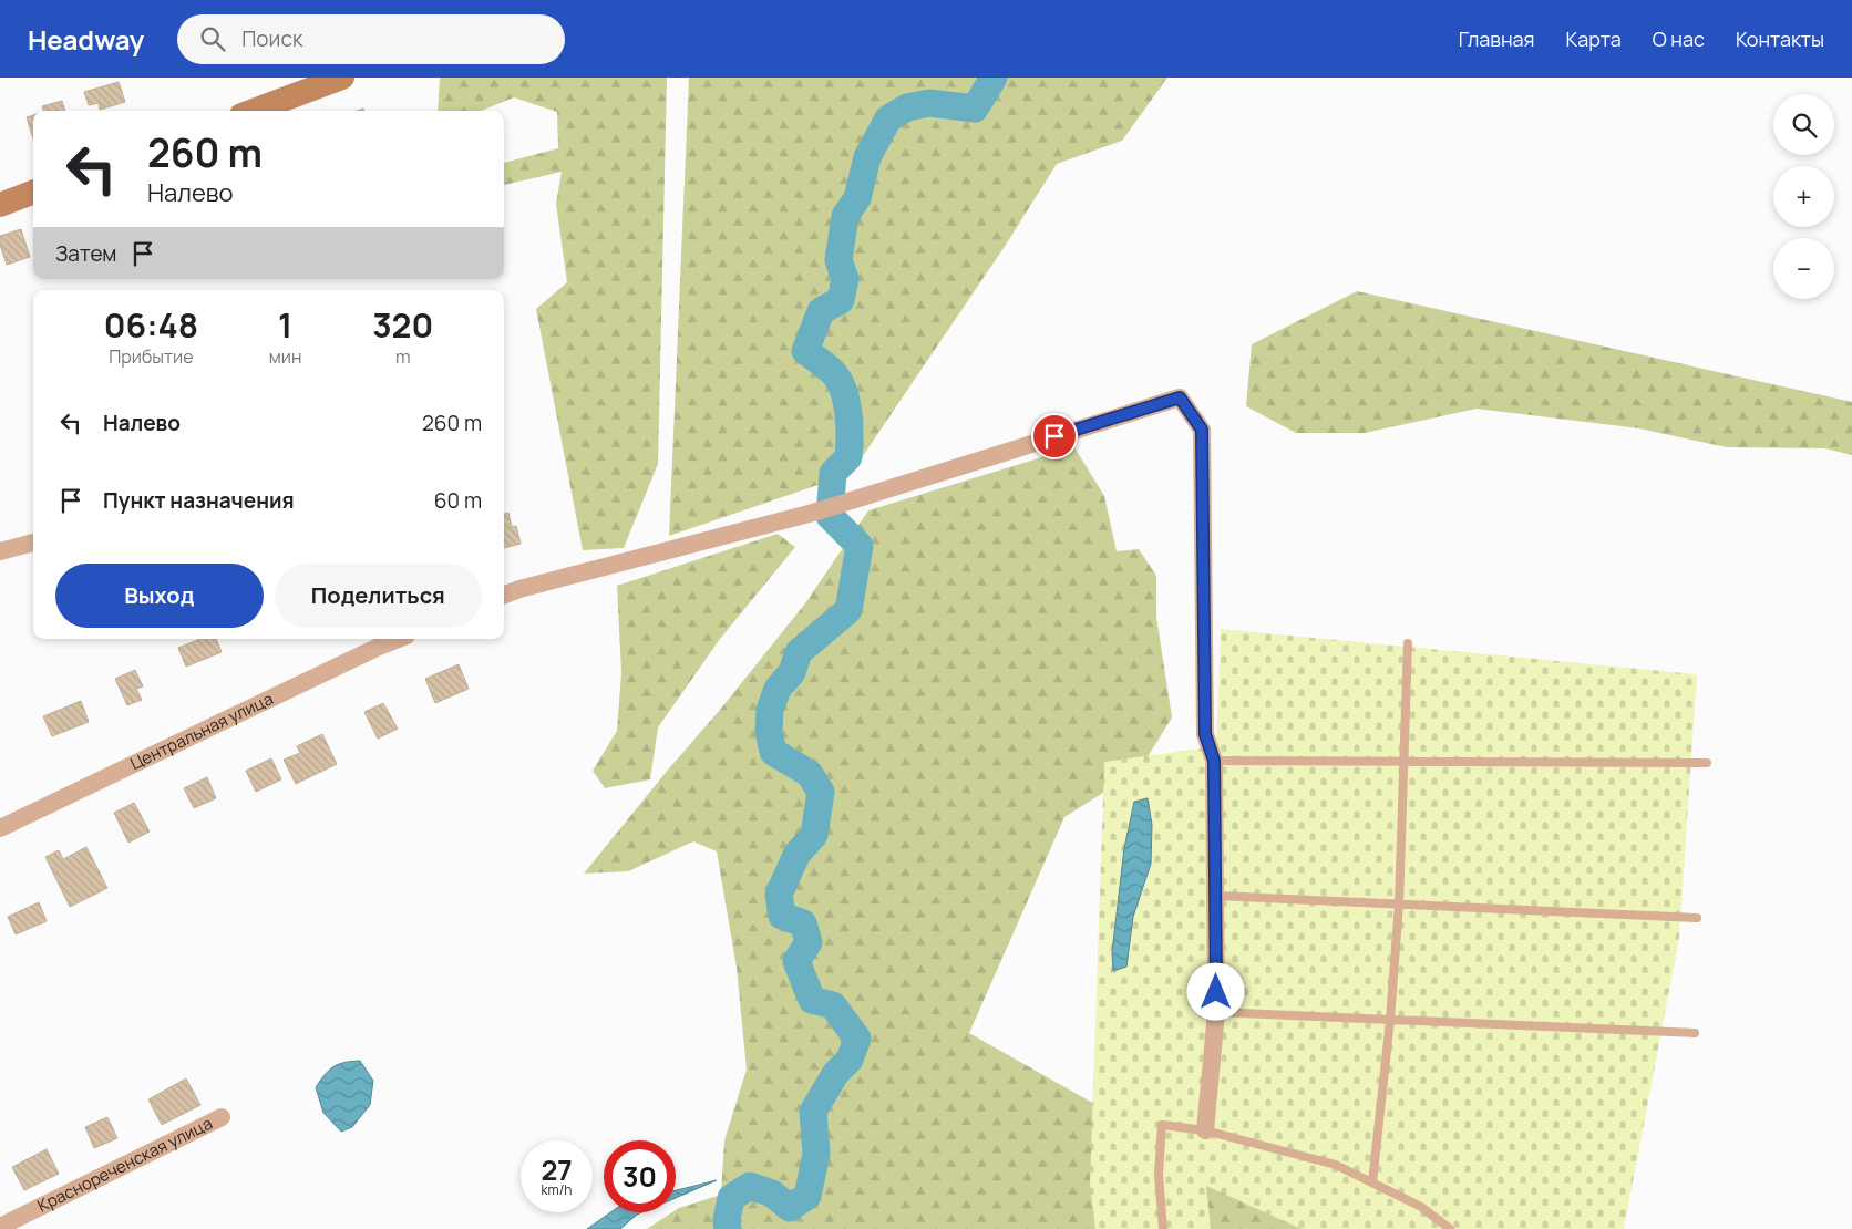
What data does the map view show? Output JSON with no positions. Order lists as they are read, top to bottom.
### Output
{
  "streets": {
    "street": ["Центральная улица", "Краснореченская улица"]
  },
  "page": {
    "header": "Headway",
    "search": "Поиск",
    "nav": [
      "Главная",
      "Карта",
      "О нас",
      "Контакты"
    ],
    "map_buttons": ["+", "−"],
    "turn": ["260 m", "Налево"],
    "then": "Затем",
    "eta": [
      "06:48",
      "Прибытие",
      "1",
      "мин",
      "320",
      "m"
    ],
    "list": [
      {
        "name": "Налево",
        "value": "260 m"
      },
      {
        "name": "Пункт назначения",
        "value": "60 m"
      }
    ],
    "buttons": ["Выход", "Поделиться"],
    "speed": "27 km/h",
    "limit": "30"
  }
}
